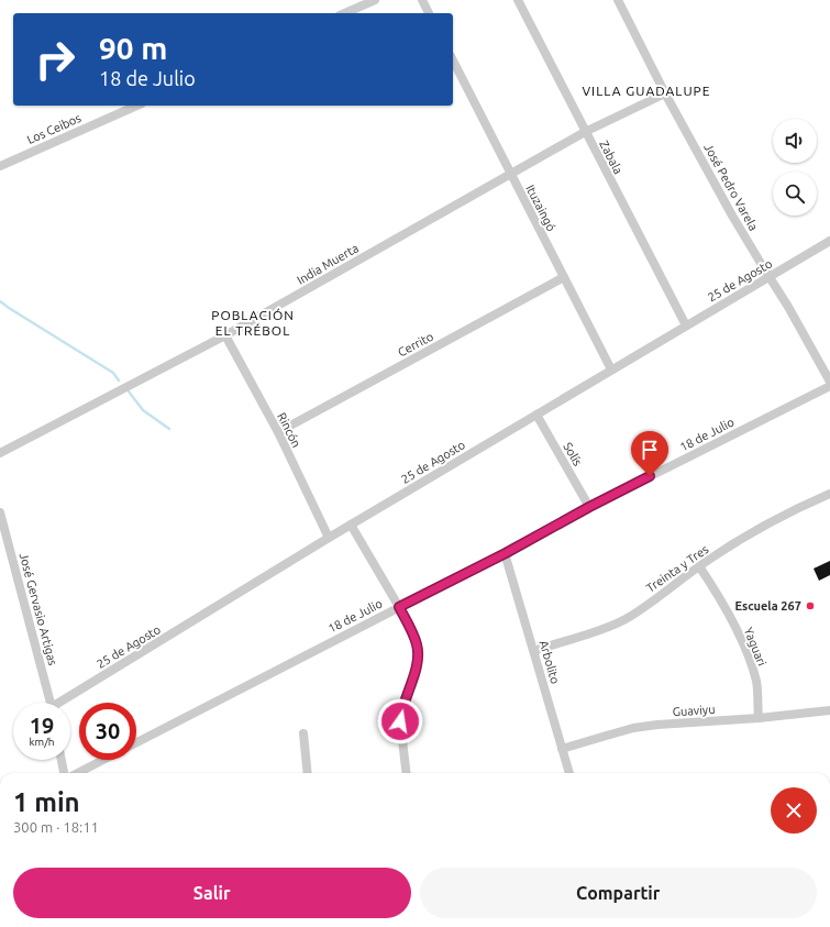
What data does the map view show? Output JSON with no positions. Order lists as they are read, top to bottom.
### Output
{
  "streets": {
    "street": [
      "Los Ceibos",
      "Zabala",
      "José Pedro Varela",
      "Ituzaingó",
      "India Muerta",
      "25 de Agosto",
      "Cerrito",
      "Rincón",
      "18 de Julio",
      "Solís",
      "Treinta y Tres",
      "José Gervasio Artigas",
      "Yaguari",
      "Arbolito",
      "Guaviyu"
    ]
  },
  "crossings": [
    ["Zabala", "India Muerta"],
    ["Zabala", "25 de Agosto"],
    ["José Pedro Varela", "India Muerta"],
    ["José Pedro Varela", "25 de Agosto"],
    ["Ituzaingó", "India Muerta"],
    ["Ituzaingó", "25 de Agosto"],
    ["Ituzaingó", "Cerrito"],
    ["India Muerta", "Rincón"],
    ["25 de Agosto", "Rincón"],
    ["25 de Agosto", "Solís"],
    ["Cerrito", "Rincón"],
    ["18 de Julio", "Solís"],
    ["18 de Julio", "Arbolito"],
    ["Treinta y Tres", "Yaguari"],
    ["Treinta y Tres", "Arbolito"],
    ["Yaguari", "Guaviyu"],
    ["Arbolito", "Guaviyu"]
  ],
  "districts": ["VILLA GUADALUPE", "POBLACIÓN EL TRÉBOL"],
  "places": ["Escuela 267"],
  "page": {
    "turn": ["90 m", "18 de Julio"],
    "speed": "19 km/h",
    "limit": "30",
    "heading": ["1 min", "300 m · 18:11"],
    "buttons": ["Salir", "Compartir"]
  }
}
